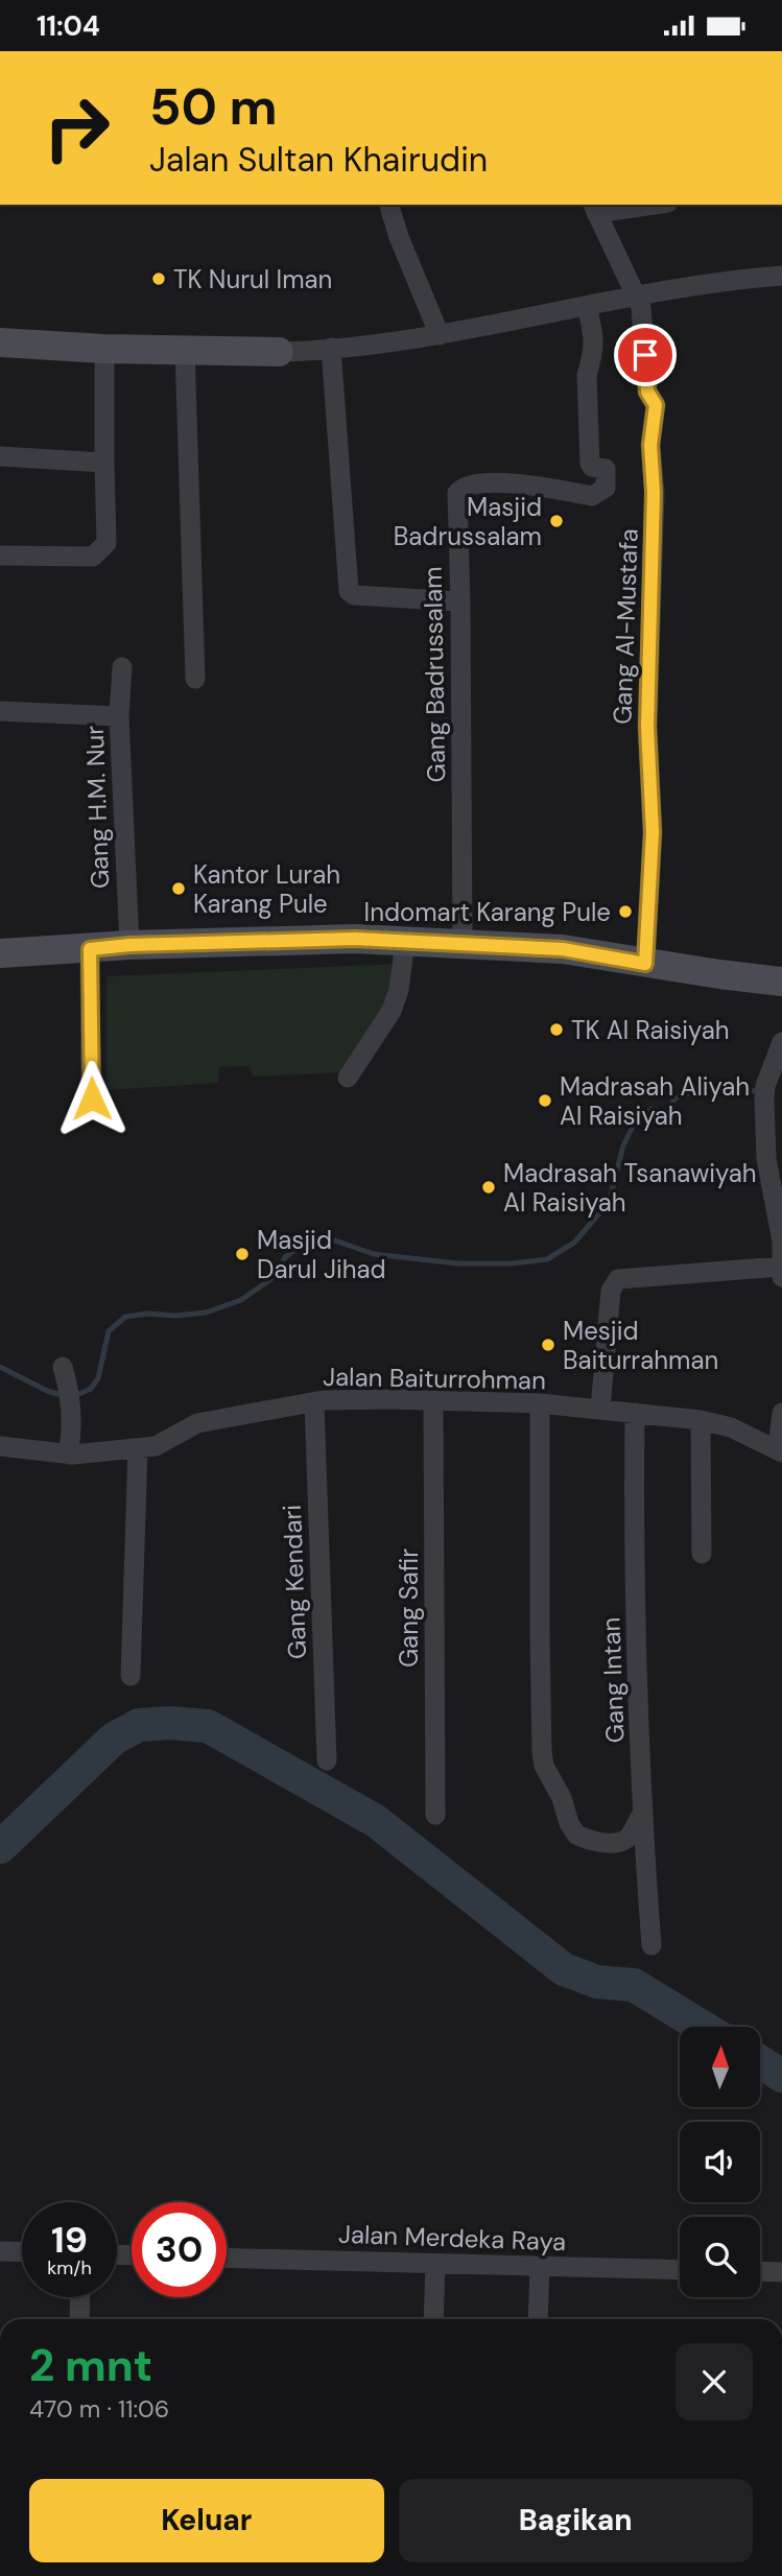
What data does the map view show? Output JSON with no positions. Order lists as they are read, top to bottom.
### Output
{
  "streets": {
    "street": [
      "Gang Al-Mustafa",
      "Gang Badrussalam",
      "Gang H.M. Nur",
      "Jalan Baiturrohman",
      "Gang Kendari",
      "Gang Safir",
      "Gang Intan",
      "Jalan Merdeka Raya"
    ]
  },
  "crossings": [
    ["Jalan Baiturrohman", "Gang Kendari"],
    ["Jalan Baiturrohman", "Gang Safir"],
    ["Jalan Baiturrohman", "Gang Intan"]
  ],
  "places": [
    "TK Nurul Iman",
    "Masjid Badrussalam",
    "Kantor Lurah Karang Pule",
    "Indomart Karang Pule",
    "TK Al Raisiyah",
    "Madrasah Aliyah Al Raisiyah",
    "Madrasah Tsanawiyah Al Raisiyah",
    "Masjid Darul Jihad",
    "Mesjid Baiturrahman"
  ],
  "north": "top",
  "page": {
    "status": "11:04",
    "turn": ["50 m", "Jalan Sultan Khairudin"],
    "speed": "19 km/h",
    "limit": "30",
    "heading": ["2 mnt", "470 m · 11:06"],
    "buttons": ["Keluar", "Bagikan"]
  }
}
